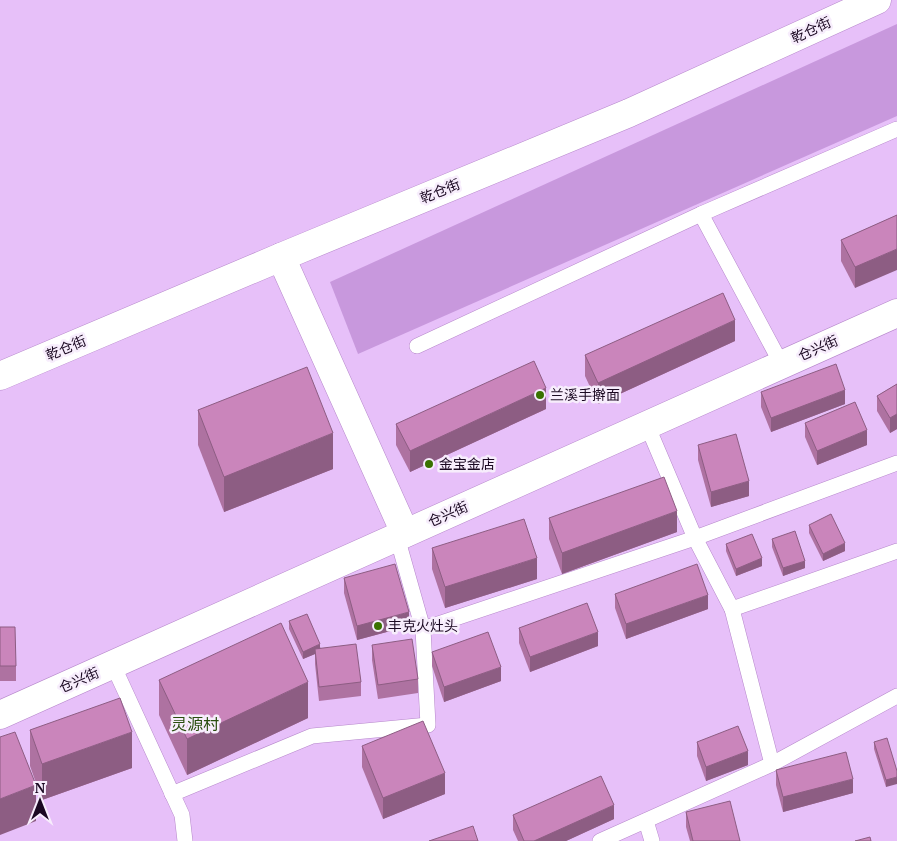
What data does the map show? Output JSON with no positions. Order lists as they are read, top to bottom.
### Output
{
  "streets": {
    "street": ["乾仓街", "仓兴街"]
  },
  "districts": ["灵源村"],
  "places": ["兰溪手擀面", "金宝金店", "丰克火灶头"],
  "north": "top"
}
